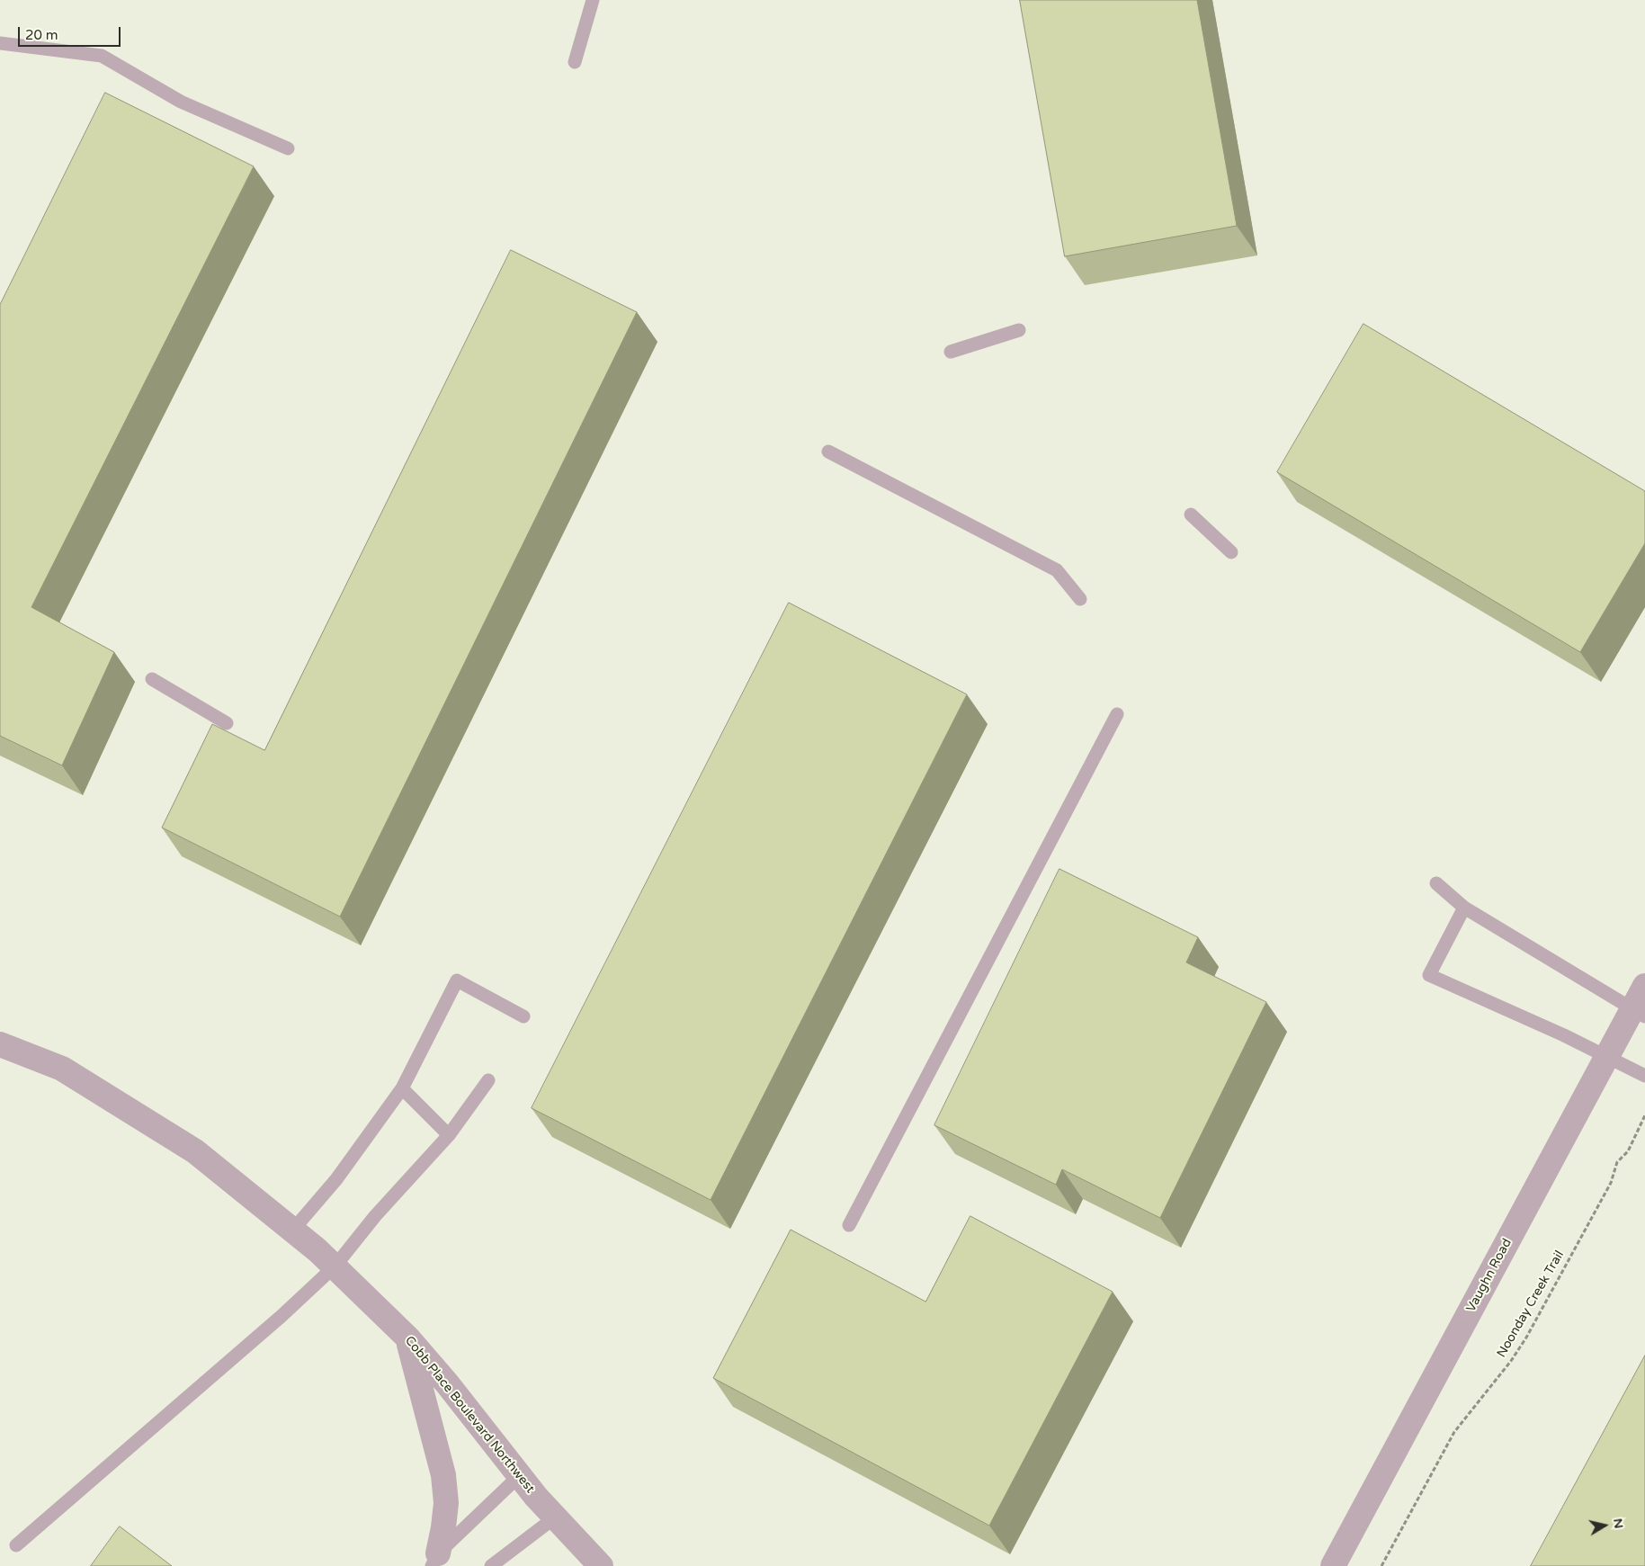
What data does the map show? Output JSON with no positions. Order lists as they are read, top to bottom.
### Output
{
  "streets": {
    "street": ["Vaughn Road", "Cobb Place Boulevard Northwest"],
    "path": ["Noonday Creek Trail"]
  },
  "scale_bar": "20 m",
  "north": "right"
}
